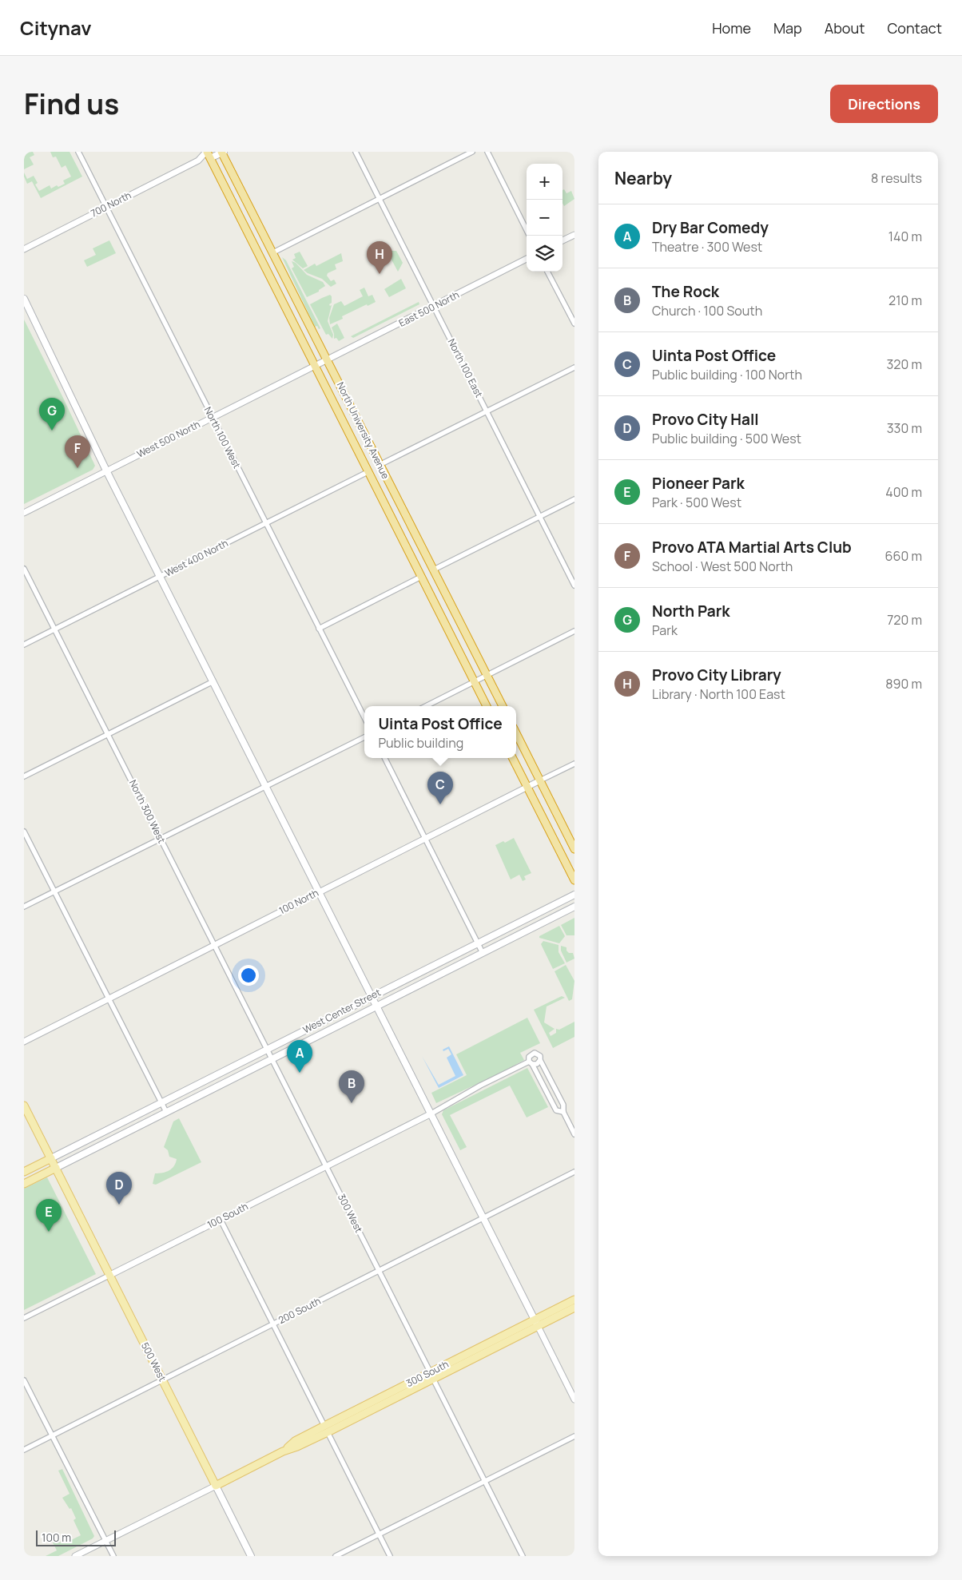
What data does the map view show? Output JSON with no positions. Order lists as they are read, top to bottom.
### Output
{
  "streets": {
    "highway": ["North University Avenue"],
    "main road": [
      "700 North",
      "West Center Street",
      "500 West",
      "300 South"
    ],
    "street": [
      "East 500 North",
      "North 100 East",
      "North 100 West",
      "West 500 North",
      "West 400 North",
      "North 300 West",
      "100 North",
      "300 West",
      "100 South",
      "200 South"
    ]
  },
  "crossings": [
    ["700 North", "North University Avenue"],
    ["700 North", "North 100 West"],
    ["East 500 North", "North 100 East"],
    ["East 500 North", "North University Avenue"],
    ["East 500 North", "West 500 North"],
    ["North University Avenue", "West 500 North"],
    ["North University Avenue", "West 400 North"],
    ["North 100 West", "West 500 North"],
    ["North 100 West", "West 400 North"],
    ["West 400 North", "North 300 West"],
    ["North 300 West", "100 North"],
    ["North 300 West", "West Center Street"],
    ["North 300 West", "300 West"],
    ["West Center Street", "300 West"],
    ["West Center Street", "500 West"],
    ["300 West", "100 South"],
    ["300 West", "200 South"],
    ["300 West", "300 South"],
    ["100 South", "500 West"],
    ["200 South", "500 West"],
    ["500 West", "300 South"]
  ],
  "scale_bar": "100 m",
  "page": {
    "header": "Citynav",
    "nav": [
      "Home",
      "Map",
      "About",
      "Contact"
    ],
    "title": "Find us",
    "buttons": "Directions",
    "heading": ["Nearby", "8 results"],
    "map_buttons": ["+", "−"],
    "list": [
      {
        "mark": "A",
        "name": "Dry Bar Comedy",
        "note": "Theatre · 300 West",
        "value": "140 m"
      },
      {
        "mark": "B",
        "name": "The Rock",
        "note": "Church · 100 South",
        "value": "210 m"
      },
      {
        "mark": "C",
        "name": "Uinta Post Office",
        "note": "Public building · 100 North",
        "value": "320 m"
      },
      {
        "mark": "D",
        "name": "Provo City Hall",
        "note": "Public building · 500 West",
        "value": "330 m"
      },
      {
        "mark": "E",
        "name": "Pioneer Park",
        "note": "Park · 500 West",
        "value": "400 m"
      },
      {
        "mark": "F",
        "name": "Provo ATA Martial Arts Club",
        "note": "School · West 500 North",
        "value": "660 m"
      },
      {
        "mark": "G",
        "name": "North Park",
        "note": "Park",
        "value": "720 m"
      },
      {
        "mark": "H",
        "name": "Provo City Library",
        "note": "Library · North 100 East",
        "value": "890 m"
      }
    ],
    "pins": [
      "H",
      "G",
      "F",
      "C",
      "A",
      "B",
      "D",
      "E"
    ],
    "popup": ["Uinta Post Office", "Public building"],
    "scale": "100 m"
  }
}
